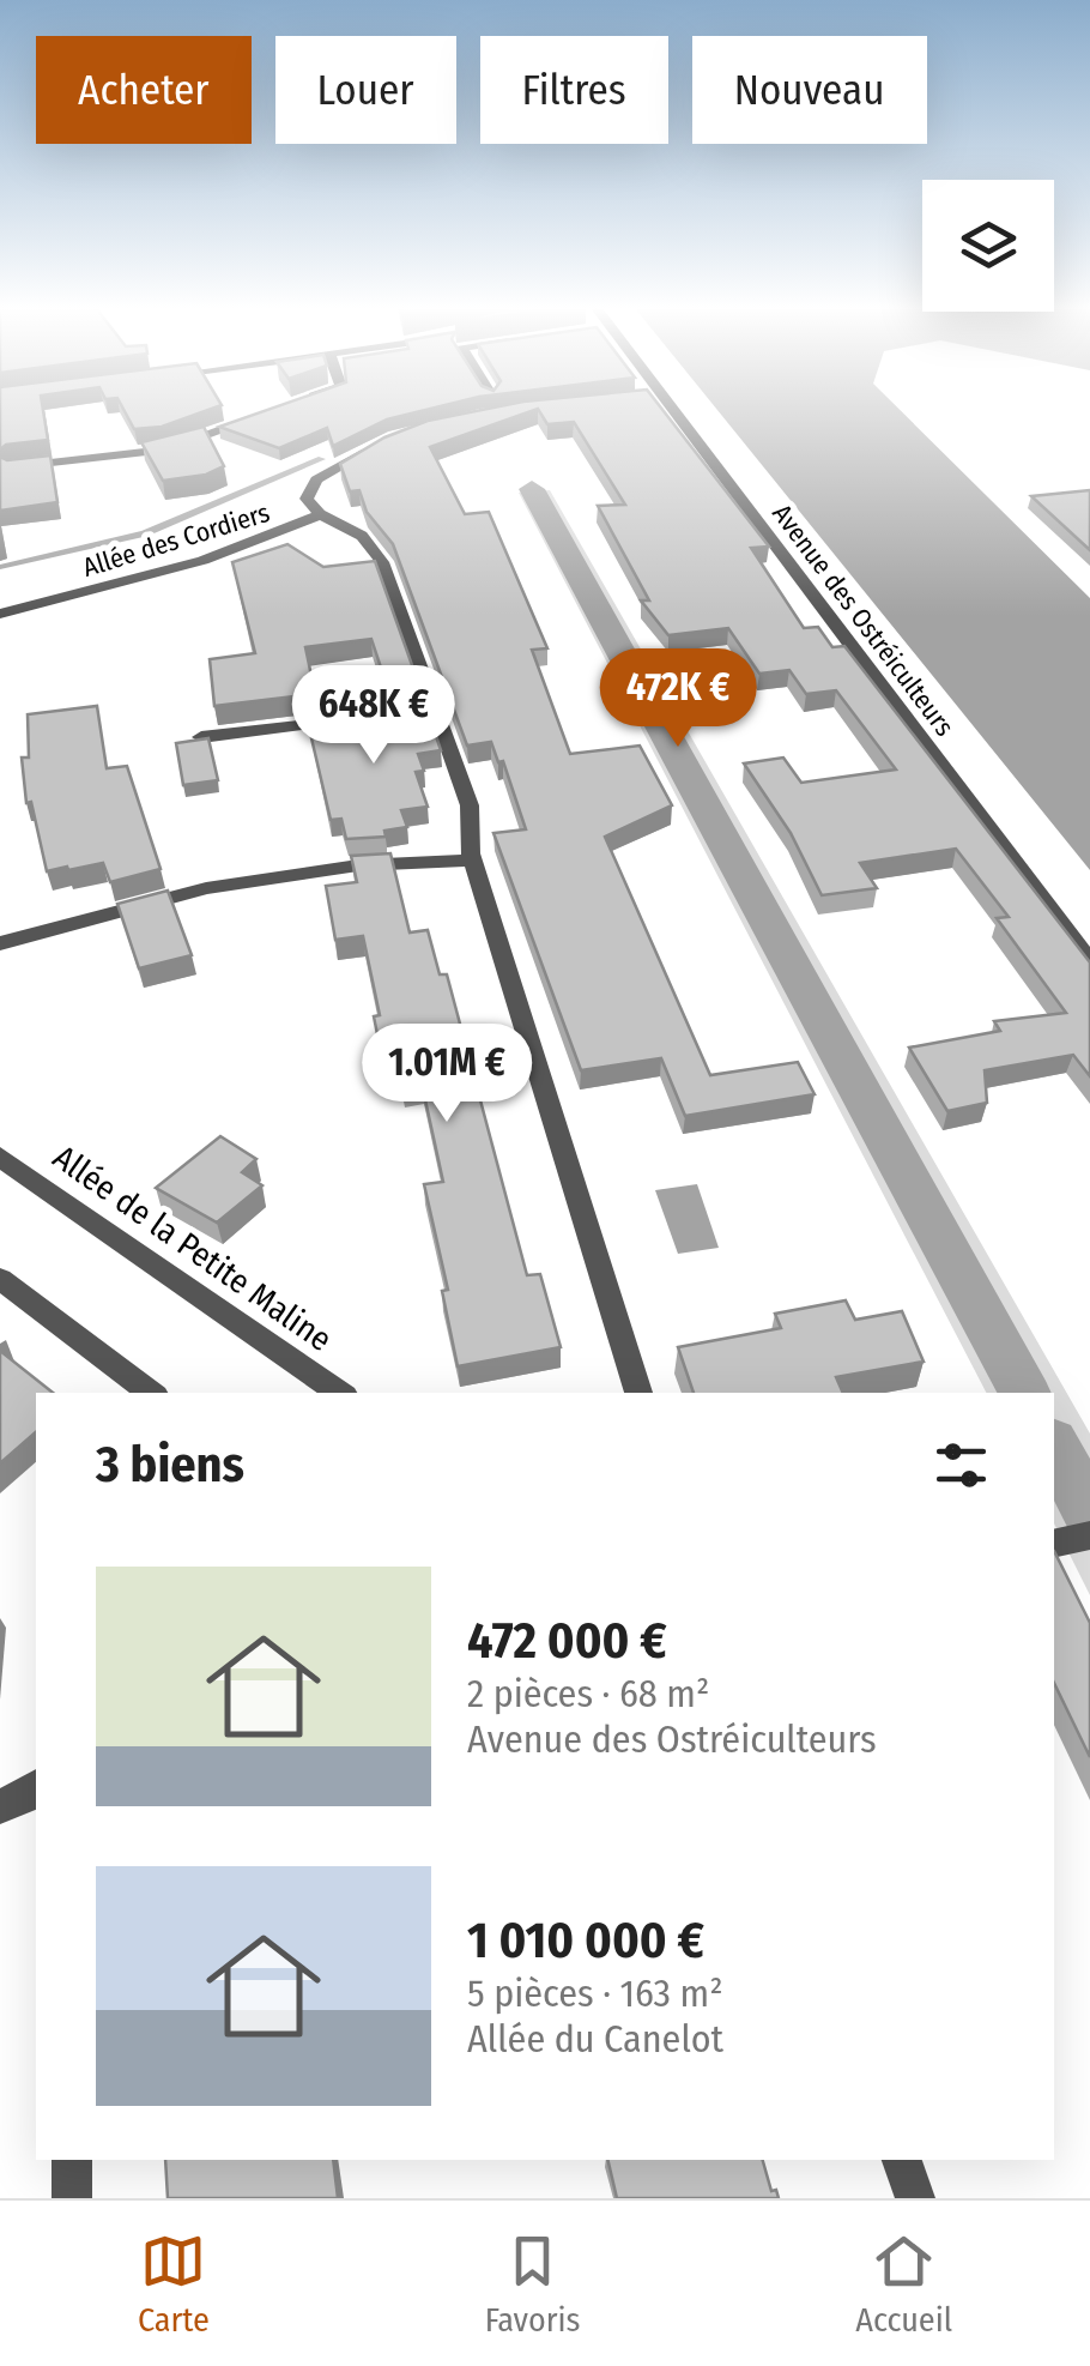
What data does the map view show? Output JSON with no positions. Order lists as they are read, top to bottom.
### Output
{
  "streets": {
    "street": ["Allée des Cordiers", "Avenue des Ostréiculteurs", "Allée de la Petite Maline"]
  },
  "page": {
    "chip": [
      "Acheter",
      "Louer",
      "Filtres",
      "Nouveau"
    ],
    "price": ["472K €", "648K €", "1.01M €"],
    "heading": "3 biens",
    "list": [
      {
        "name": "472 000 €",
        "note": "2 pièces · 68 m² · Avenue des Ostréiculteurs"
      },
      {
        "name": "1 010 000 €",
        "note": "5 pièces · 163 m² · Allée du Canelot"
      }
    ],
    "tabs": ["Carte", "Favoris", "Accueil"]
  }
}
